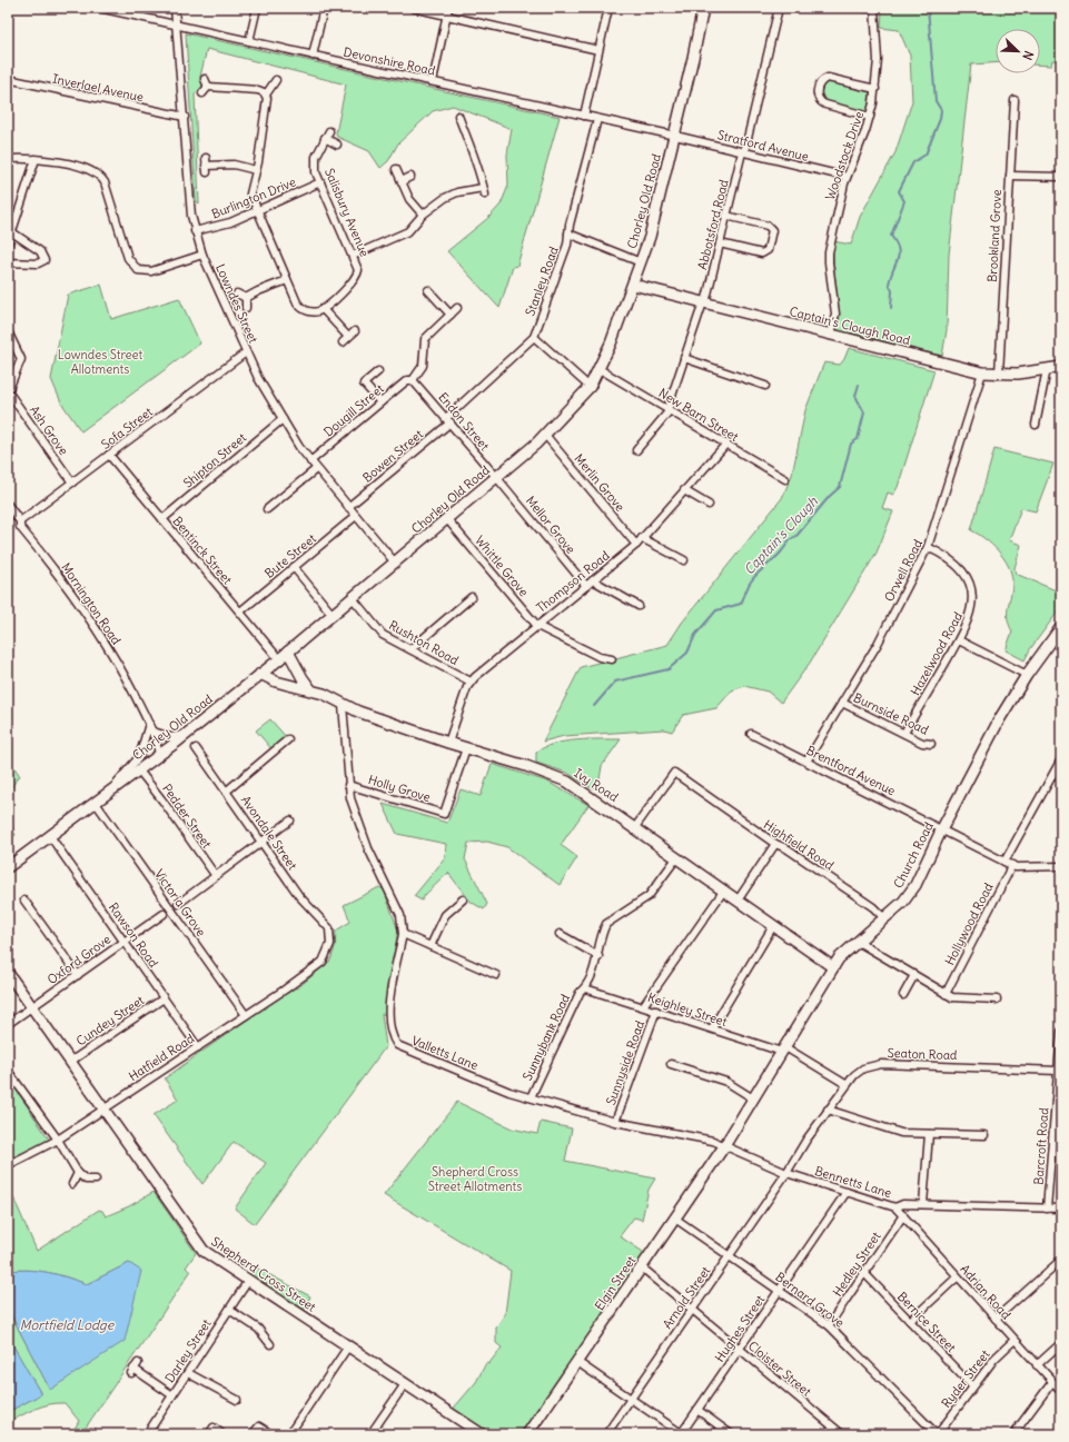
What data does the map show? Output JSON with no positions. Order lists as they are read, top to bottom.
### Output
{
  "streets": {
    "street": [
      "Devonshire Road",
      "Inverlael Avenue",
      "Stratford Avenue",
      "Woodstock Drive",
      "Burlington Drive",
      "Chorley Old Road",
      "Salisbury Avenue",
      "Abbotsford Road",
      "Brookland Grove",
      "Stanley Road",
      "Lowndes Street",
      "Captain's Clough Road",
      "Dougill Street",
      "New Barn Street",
      "Endon Street",
      "Sofa Street",
      "Ash Grove",
      "Bowen Street",
      "Shipton Street",
      "Merlin Grove",
      "Mellor Grove",
      "Bentinck Street",
      "Bute Street",
      "Whittle Grove",
      "Orwell Road",
      "Thompson Road",
      "Mornington Road",
      "Rushton Road",
      "Hazelwood Road",
      "Burnside Road",
      "Brentford Avenue",
      "Ivy Road",
      "Holly Grove",
      "Pedder Street",
      "Avondale Street",
      "Highfield Road",
      "Church Road",
      "Victoria Grove",
      "Hollywood Road",
      "Rawson Road",
      "Oxford Grove",
      "Keighley Street",
      "Cundey Street",
      "Sunnybank Road",
      "Valletts Lane",
      "Seaton Road",
      "Hatfield Road",
      "Sunnyside Road",
      "Barcroft Road",
      "Bennetts Lane",
      "Hedley Street",
      "Shepherd Cross Street",
      "Elgin Street",
      "Adrian Road",
      "Arnold Street",
      "Bernard Grove",
      "Bernice Street",
      "Hughes Street",
      "Darley Street",
      "Cloister Street",
      "Ryder Street"
    ]
  },
  "crossings": [
    ["Devonshire Road", "Stratford Avenue"],
    ["Devonshire Road", "Chorley Old Road"],
    ["Devonshire Road", "Stanley Road"],
    ["Devonshire Road", "Lowndes Street"],
    ["Inverlael Avenue", "Lowndes Street"],
    ["Stratford Avenue", "Woodstock Drive"],
    ["Stratford Avenue", "Chorley Old Road"],
    ["Stratford Avenue", "Abbotsford Road"],
    ["Woodstock Drive", "Captain's Clough Road"],
    ["Burlington Drive", "Salisbury Avenue"],
    ["Burlington Drive", "Lowndes Street"],
    ["Chorley Old Road", "Lowndes Street"],
    ["Chorley Old Road", "Captain's Clough Road"],
    ["Chorley Old Road", "New Barn Street"],
    ["Chorley Old Road", "Endon Street"],
    ["Chorley Old Road", "Merlin Grove"],
    ["Chorley Old Road", "Mellor Grove"],
    ["Chorley Old Road", "Bentinck Street"],
    ["Chorley Old Road", "Whittle Grove"],
    ["Chorley Old Road", "Mornington Road"],
    ["Chorley Old Road", "Rushton Road"],
    ["Chorley Old Road", "Ivy Road"],
    ["Chorley Old Road", "Pedder Street"],
    ["Chorley Old Road", "Victoria Grove"],
    ["Chorley Old Road", "Rawson Road"],
    ["Abbotsford Road", "Captain's Clough Road"],
    ["Abbotsford Road", "New Barn Street"],
    ["Brookland Grove", "Captain's Clough Road"],
    ["Stanley Road", "Endon Street"],
    ["Stanley Road", "Bowen Street"],
    ["Lowndes Street", "Dougill Street"],
    ["Lowndes Street", "Sofa Street"],
    ["Lowndes Street", "Bowen Street"],
    ["Lowndes Street", "Shipton Street"],
    ["Lowndes Street", "Bute Street"],
    ["Captain's Clough Road", "Orwell Road"],
    ["Dougill Street", "Endon Street"],
    ["New Barn Street", "Thompson Road"],
    ["Endon Street", "Bowen Street"],
    ["Endon Street", "Mellor Grove"],
    ["Sofa Street", "Ash Grove"],
    ["Sofa Street", "Bentinck Street"],
    ["Sofa Street", "Mornington Road"],
    ["Shipton Street", "Bentinck Street"],
    ["Merlin Grove", "Thompson Road"],
    ["Mellor Grove", "Thompson Road"],
    ["Bentinck Street", "Bute Street"],
    ["Whittle Grove", "Thompson Road"],
    ["Orwell Road", "Hazelwood Road"],
    ["Orwell Road", "Burnside Road"],
    ["Orwell Road", "Brentford Avenue"],
    ["Thompson Road", "Rushton Road"],
    ["Hazelwood Road", "Burnside Road"],
    ["Brentford Avenue", "Church Road"],
    ["Brentford Avenue", "Hollywood Road"],
    ["Ivy Road", "Holly Grove"],
    ["Ivy Road", "Highfield Road"],
    ["Ivy Road", "Church Road"],
    ["Ivy Road", "Sunnybank Road"],
    ["Ivy Road", "Valletts Lane"],
    ["Holly Grove", "Valletts Lane"],
    ["Avondale Street", "Hatfield Road"],
    ["Highfield Road", "Church Road"],
    ["Church Road", "Keighley Street"],
    ["Church Road", "Valletts Lane"],
    ["Church Road", "Bennetts Lane"],
    ["Church Road", "Elgin Street"],
    ["Victoria Grove", "Hatfield Road"],
    ["Rawson Road", "Oxford Grove"],
    ["Rawson Road", "Cundey Street"],
    ["Rawson Road", "Hatfield Road"],
    ["Oxford Grove", "Shepherd Cross Street"],
    ["Keighley Street", "Sunnybank Road"],
    ["Keighley Street", "Seaton Road"],
    ["Keighley Street", "Sunnyside Road"],
    ["Cundey Street", "Shepherd Cross Street"],
    ["Sunnybank Road", "Valletts Lane"],
    ["Valletts Lane", "Sunnyside Road"],
    ["Valletts Lane", "Bennetts Lane"],
    ["Valletts Lane", "Elgin Street"],
    ["Seaton Road", "Barcroft Road"],
    ["Seaton Road", "Bennetts Lane"],
    ["Seaton Road", "Arnold Street"],
    ["Hatfield Road", "Shepherd Cross Street"],
    ["Barcroft Road", "Bennetts Lane"],
    ["Bennetts Lane", "Elgin Street"],
    ["Bennetts Lane", "Adrian Road"],
    ["Bennetts Lane", "Arnold Street"],
    ["Bennetts Lane", "Hughes Street"],
    ["Hedley Street", "Adrian Road"],
    ["Hedley Street", "Bernard Grove"],
    ["Hedley Street", "Bernice Street"],
    ["Shepherd Cross Street", "Darley Street"],
    ["Elgin Street", "Bernard Grove"],
    ["Elgin Street", "Cloister Street"],
    ["Adrian Road", "Ryder Street"],
    ["Arnold Street", "Bernard Grove"],
    ["Arnold Street", "Cloister Street"],
    ["Bernard Grove", "Hughes Street"],
    ["Bernard Grove", "Ryder Street"],
    ["Bernice Street", "Ryder Street"],
    ["Hughes Street", "Cloister Street"]
  ],
  "water": ["Captain's Clough", "Mortfield Lodge"],
  "parks": ["Lowndes Street Allotments", "Shepherd Cross Street Allotments"],
  "north": "bottom right"
}
